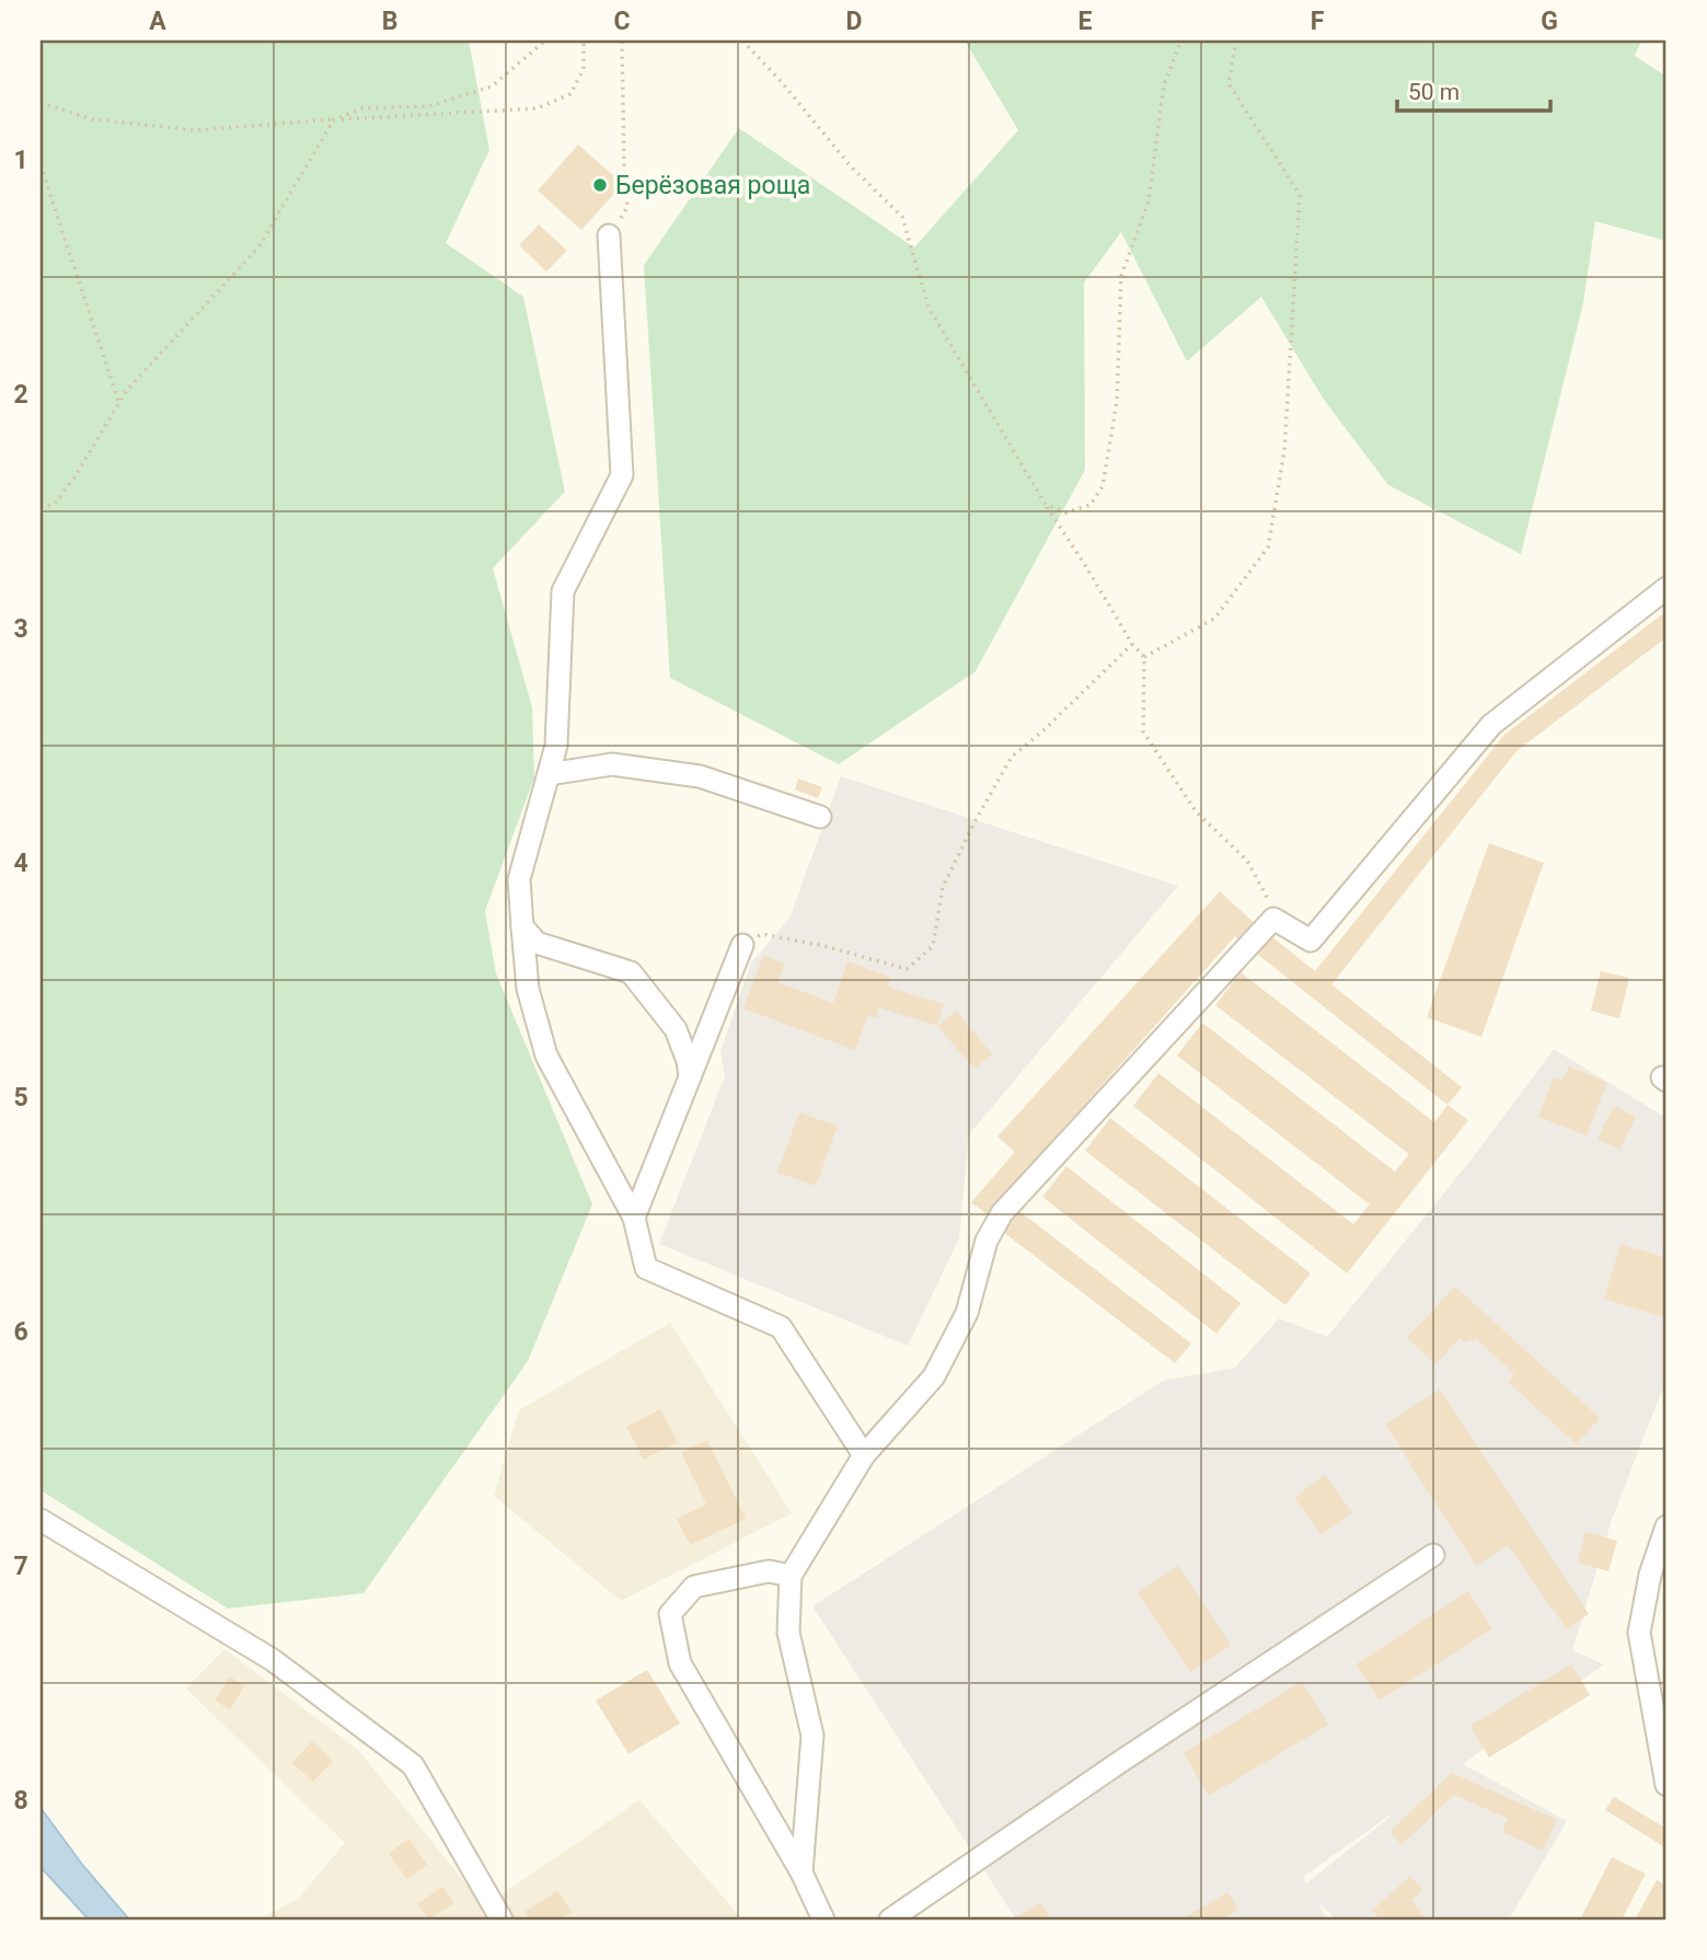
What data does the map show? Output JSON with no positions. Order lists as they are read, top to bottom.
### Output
{
  "places": ["Берёзовая роща"],
  "scale_bar": "50 m",
  "grid": {
    "columns": [
      "A",
      "B",
      "C",
      "D",
      "E",
      "F",
      "G"
    ],
    "rows": [
      "1",
      "2",
      "3",
      "4",
      "5",
      "6",
      "7",
      "8"
    ]
  }
}
